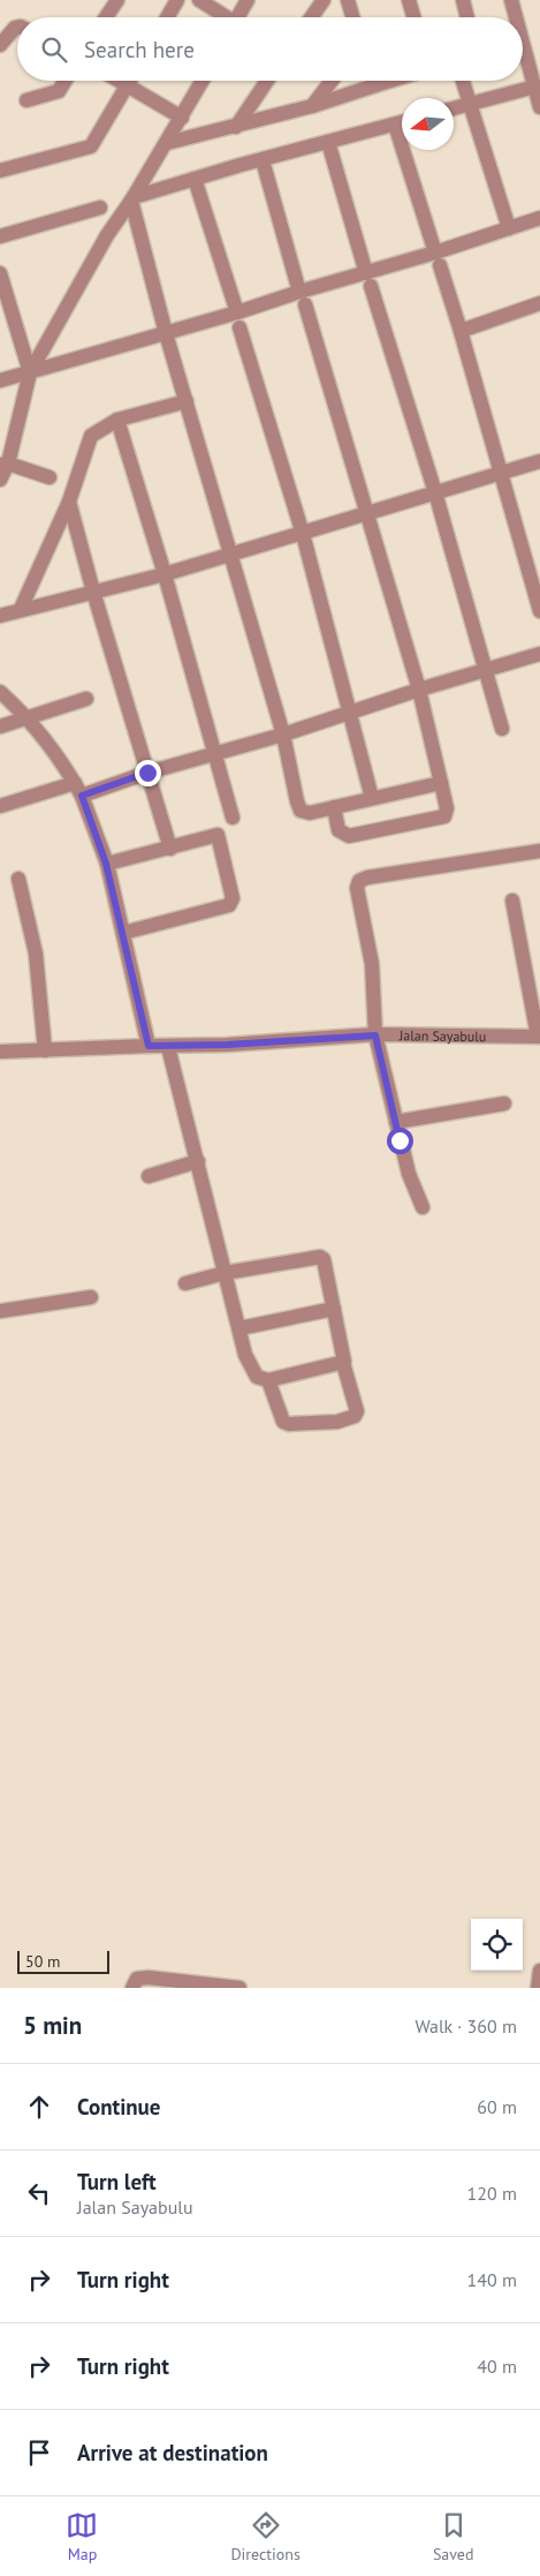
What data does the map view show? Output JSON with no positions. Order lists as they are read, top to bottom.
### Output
{
  "streets": {
    "street": ["Jalan Sayabulu"]
  },
  "scale_bar": "50 m",
  "north": "left",
  "page": {
    "search": "Search here",
    "scale": "50 m",
    "heading": ["5 min", "Walk · 360 m"],
    "list": [
      ["Continue", "60 m"],
      ["Turn left", "Jalan Sayabulu", "120 m"],
      ["Turn right", "140 m"],
      ["Turn right", "40 m"],
      "Arrive at destination"
    ],
    "nav": ["Map", "Directions", "Saved"]
  }
}
